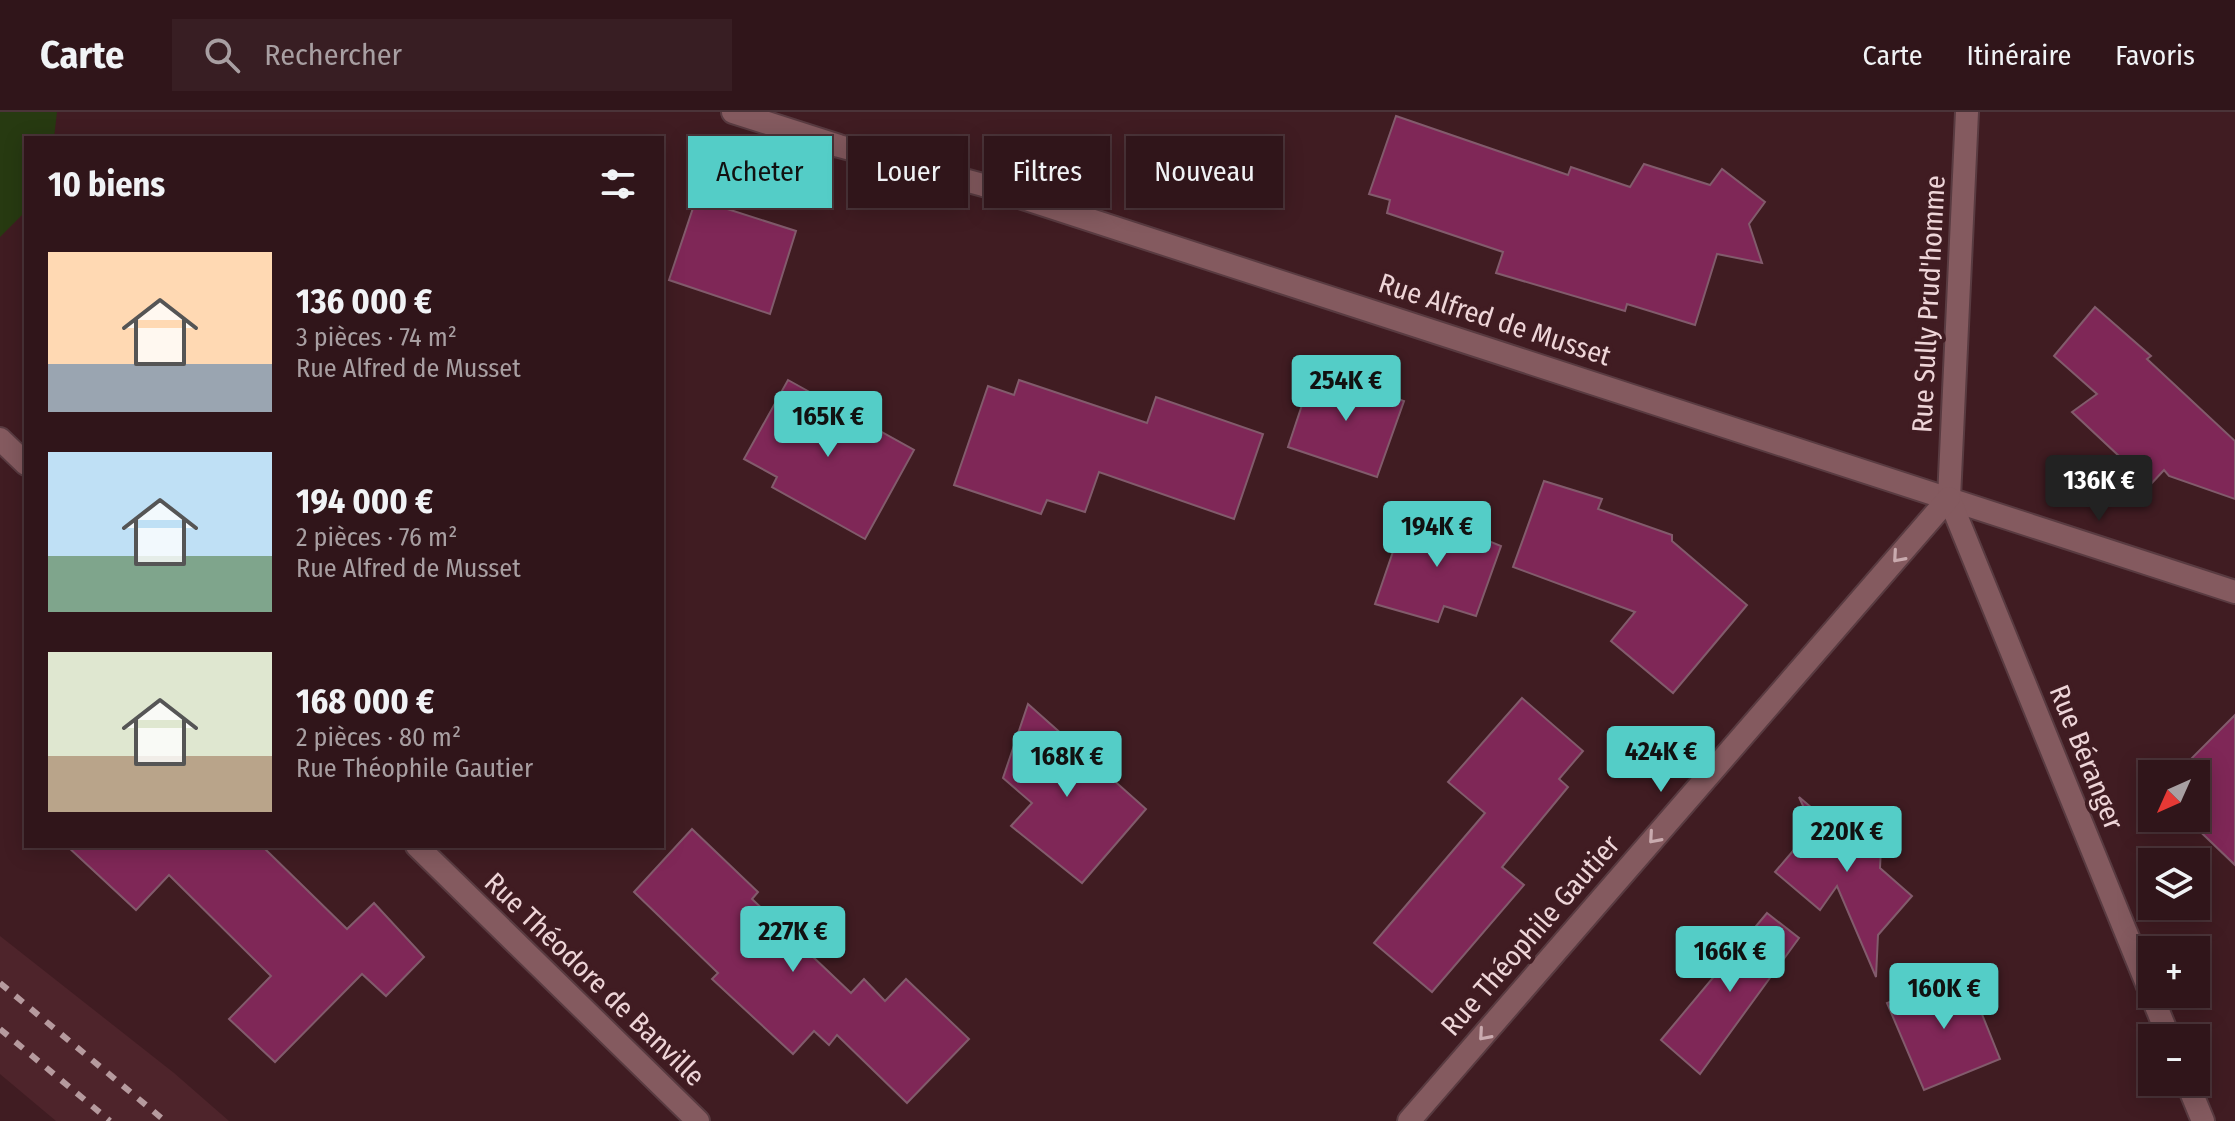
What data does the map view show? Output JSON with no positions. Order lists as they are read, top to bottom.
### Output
{
  "streets": {
    "street": [
      "Rue Sully Prud'homme",
      "Rue Alfred de Musset",
      "Rue Béranger",
      "Rue Théophile Gautier",
      "Rue Théodore de Banville"
    ]
  },
  "crossings": [
    ["Rue Sully Prud'homme", "Rue Alfred de Musset"],
    ["Rue Sully Prud'homme", "Rue Béranger"],
    ["Rue Sully Prud'homme", "Rue Théophile Gautier"],
    ["Rue Alfred de Musset", "Rue Béranger"],
    ["Rue Alfred de Musset", "Rue Théophile Gautier"],
    ["Rue Béranger", "Rue Théophile Gautier"]
  ],
  "one_way": ["Rue Théophile Gautier"],
  "north": "bottom left",
  "page": {
    "header": "Carte",
    "search": "Rechercher",
    "nav": ["Carte", "Itinéraire", "Favoris"],
    "chip": [
      "Acheter",
      "Louer",
      "Filtres",
      "Nouveau"
    ],
    "heading": "10 biens",
    "list": [
      {
        "name": "136 000 €",
        "note": "3 pièces · 74 m² · Rue Alfred de Musset"
      },
      {
        "name": "194 000 €",
        "note": "2 pièces · 76 m² · Rue Alfred de Musset"
      },
      {
        "name": "168 000 €",
        "note": "2 pièces · 80 m² · Rue Théophile Gautier"
      }
    ],
    "price": [
      "254K €",
      "165K €",
      "136K €",
      "194K €",
      "424K €",
      "168K €",
      "220K €",
      "227K €",
      "166K €",
      "160K €"
    ],
    "map_buttons": ["+", "−"]
  }
}
